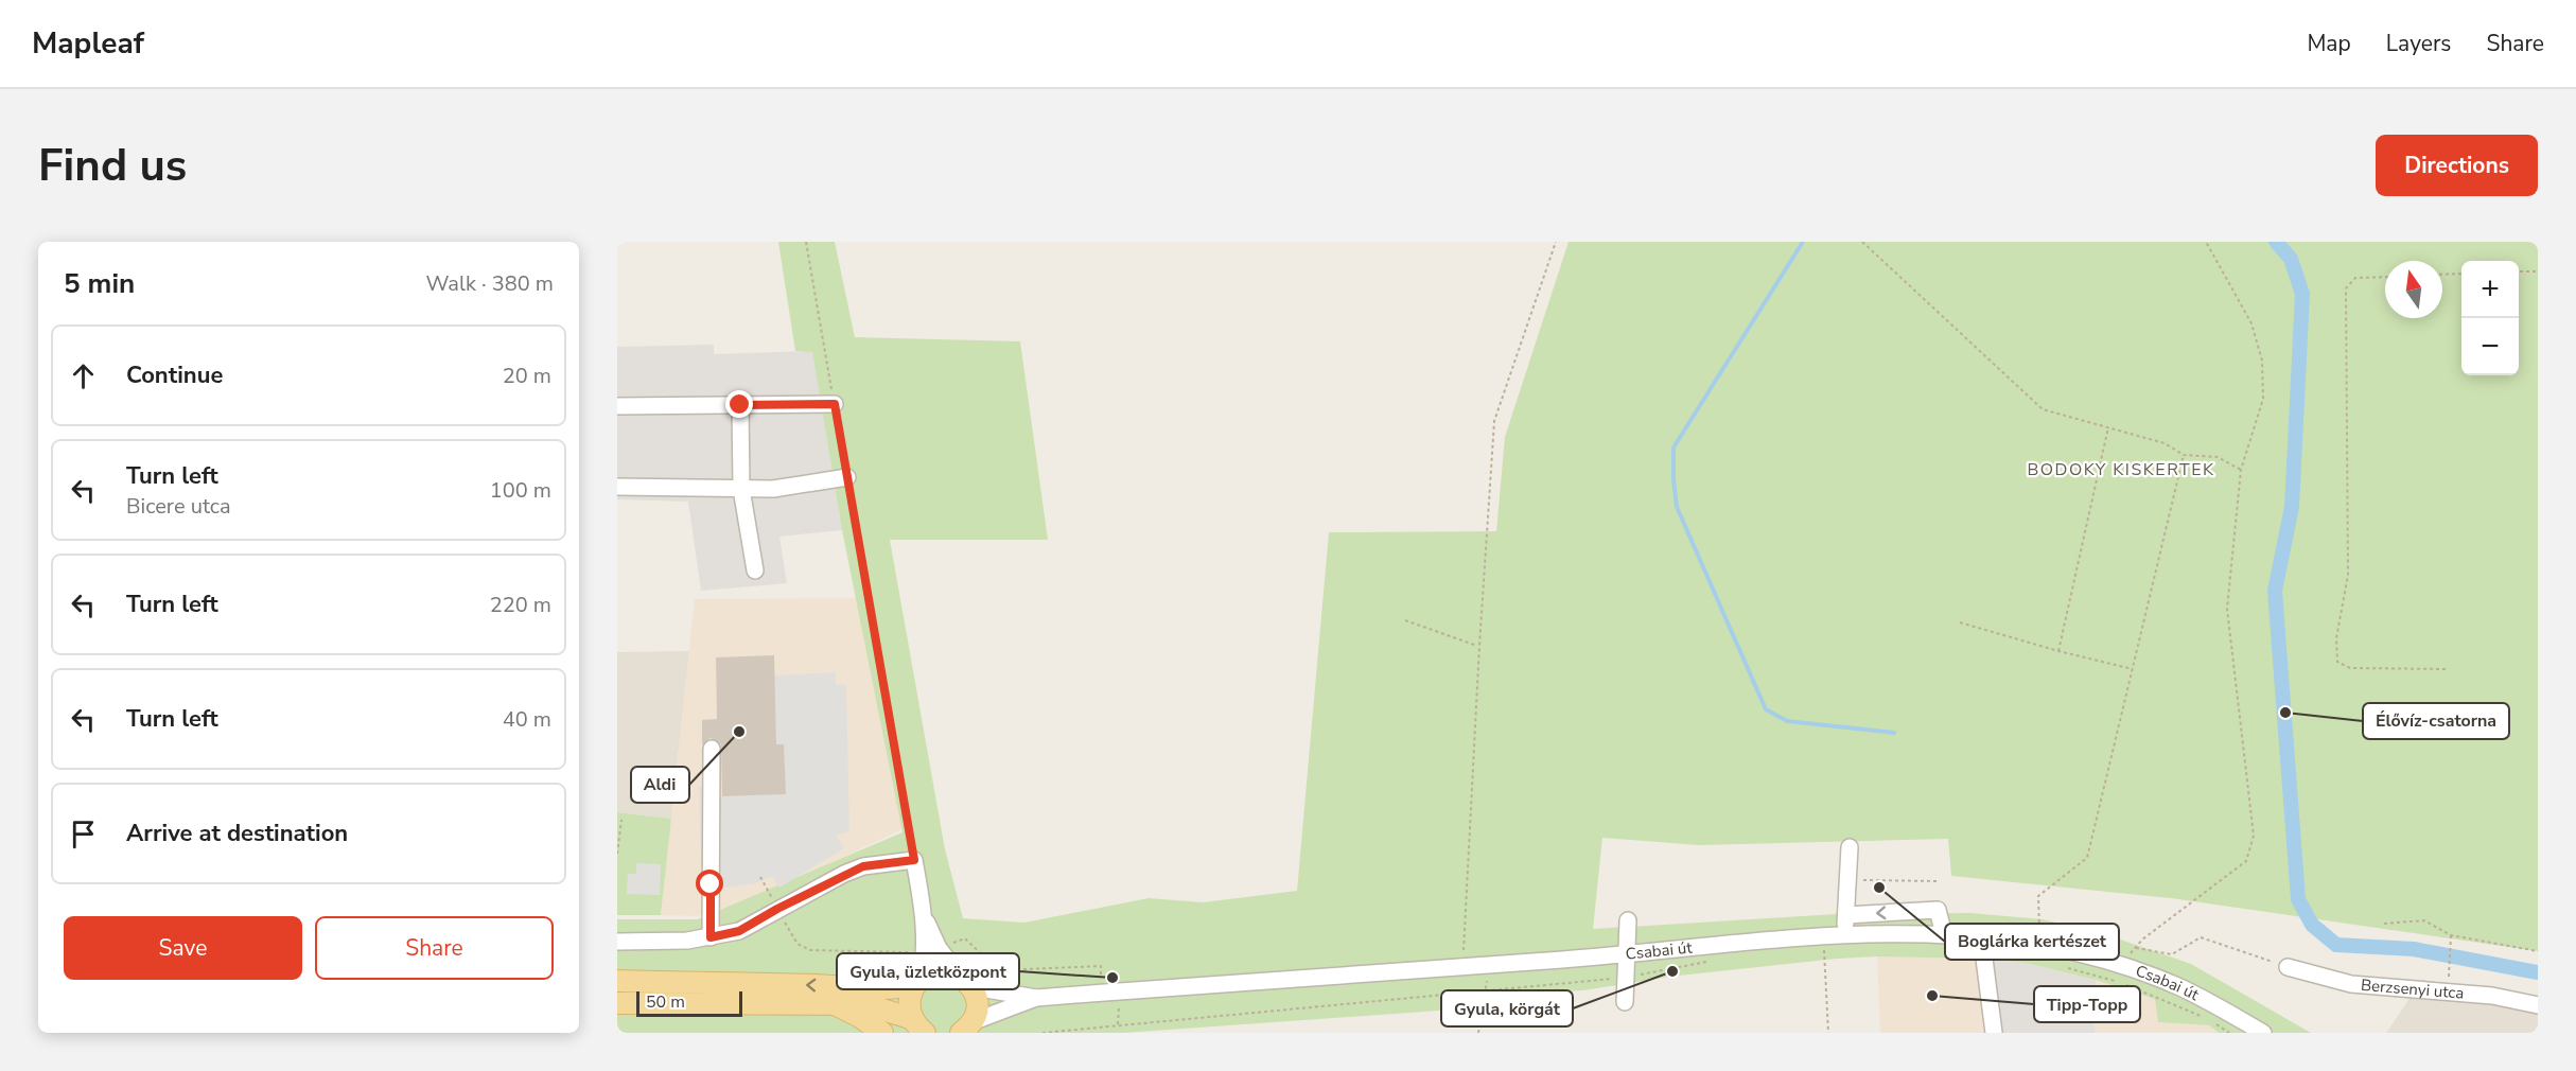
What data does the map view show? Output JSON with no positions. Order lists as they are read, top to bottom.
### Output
{
  "streets": {
    "street": ["Csabai út", "Berzsenyi utca"]
  },
  "districts": ["BODOKY KISKERTEK"],
  "places": [
    "Élővíz-csatorna",
    "Aldi",
    "Boglárka kertészet",
    "Gyula, körgát",
    "Gyula, üzletközpont",
    "Tipp-Topp"
  ],
  "scale_bar": "50 m",
  "north": "top",
  "page": {
    "header": "Mapleaf",
    "nav": ["Map", "Layers", "Share"],
    "buttons": [
      "Directions",
      ["Save", "Share"]
    ],
    "title": "Find us",
    "heading": ["5 min", "Walk · 380 m"],
    "map_buttons": ["+", "−"],
    "list": [
      ["Continue", "20 m"],
      ["Turn left", "Bicere utca", "100 m"],
      ["Turn left", "220 m"],
      ["Turn left", "40 m"],
      "Arrive at destination"
    ],
    "scale": "50 m"
  }
}
